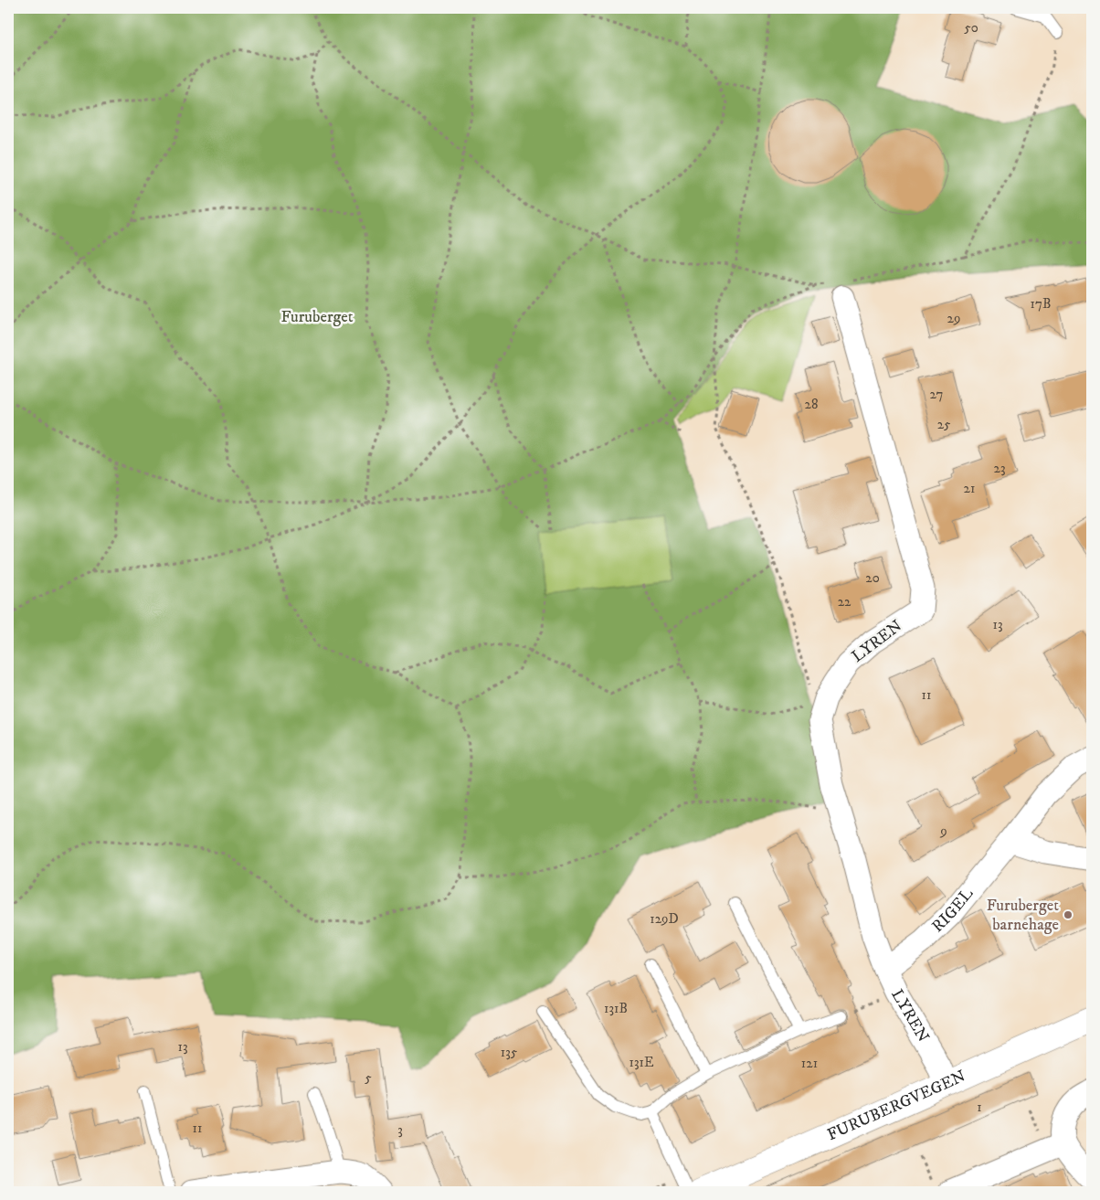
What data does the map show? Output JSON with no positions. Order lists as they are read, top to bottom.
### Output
{
  "streets": {
    "main road": ["FURUBERGVEGEN"],
    "street": ["LYREN", "RIGEL"]
  },
  "crossings": [
    ["LYREN", "RIGEL"],
    ["LYREN", "FURUBERGVEGEN"]
  ],
  "parks": ["Furuberget"],
  "places": ["Furuberget barnehage"],
  "house_numbers": [
    "50",
    "17B",
    "29",
    "27",
    "28",
    "25",
    "23",
    "21",
    "20",
    "22",
    "13",
    "11",
    "9",
    "129D",
    "131B",
    "13",
    "135",
    "131E",
    "121",
    "5",
    "1",
    "11",
    "3"
  ]
}
